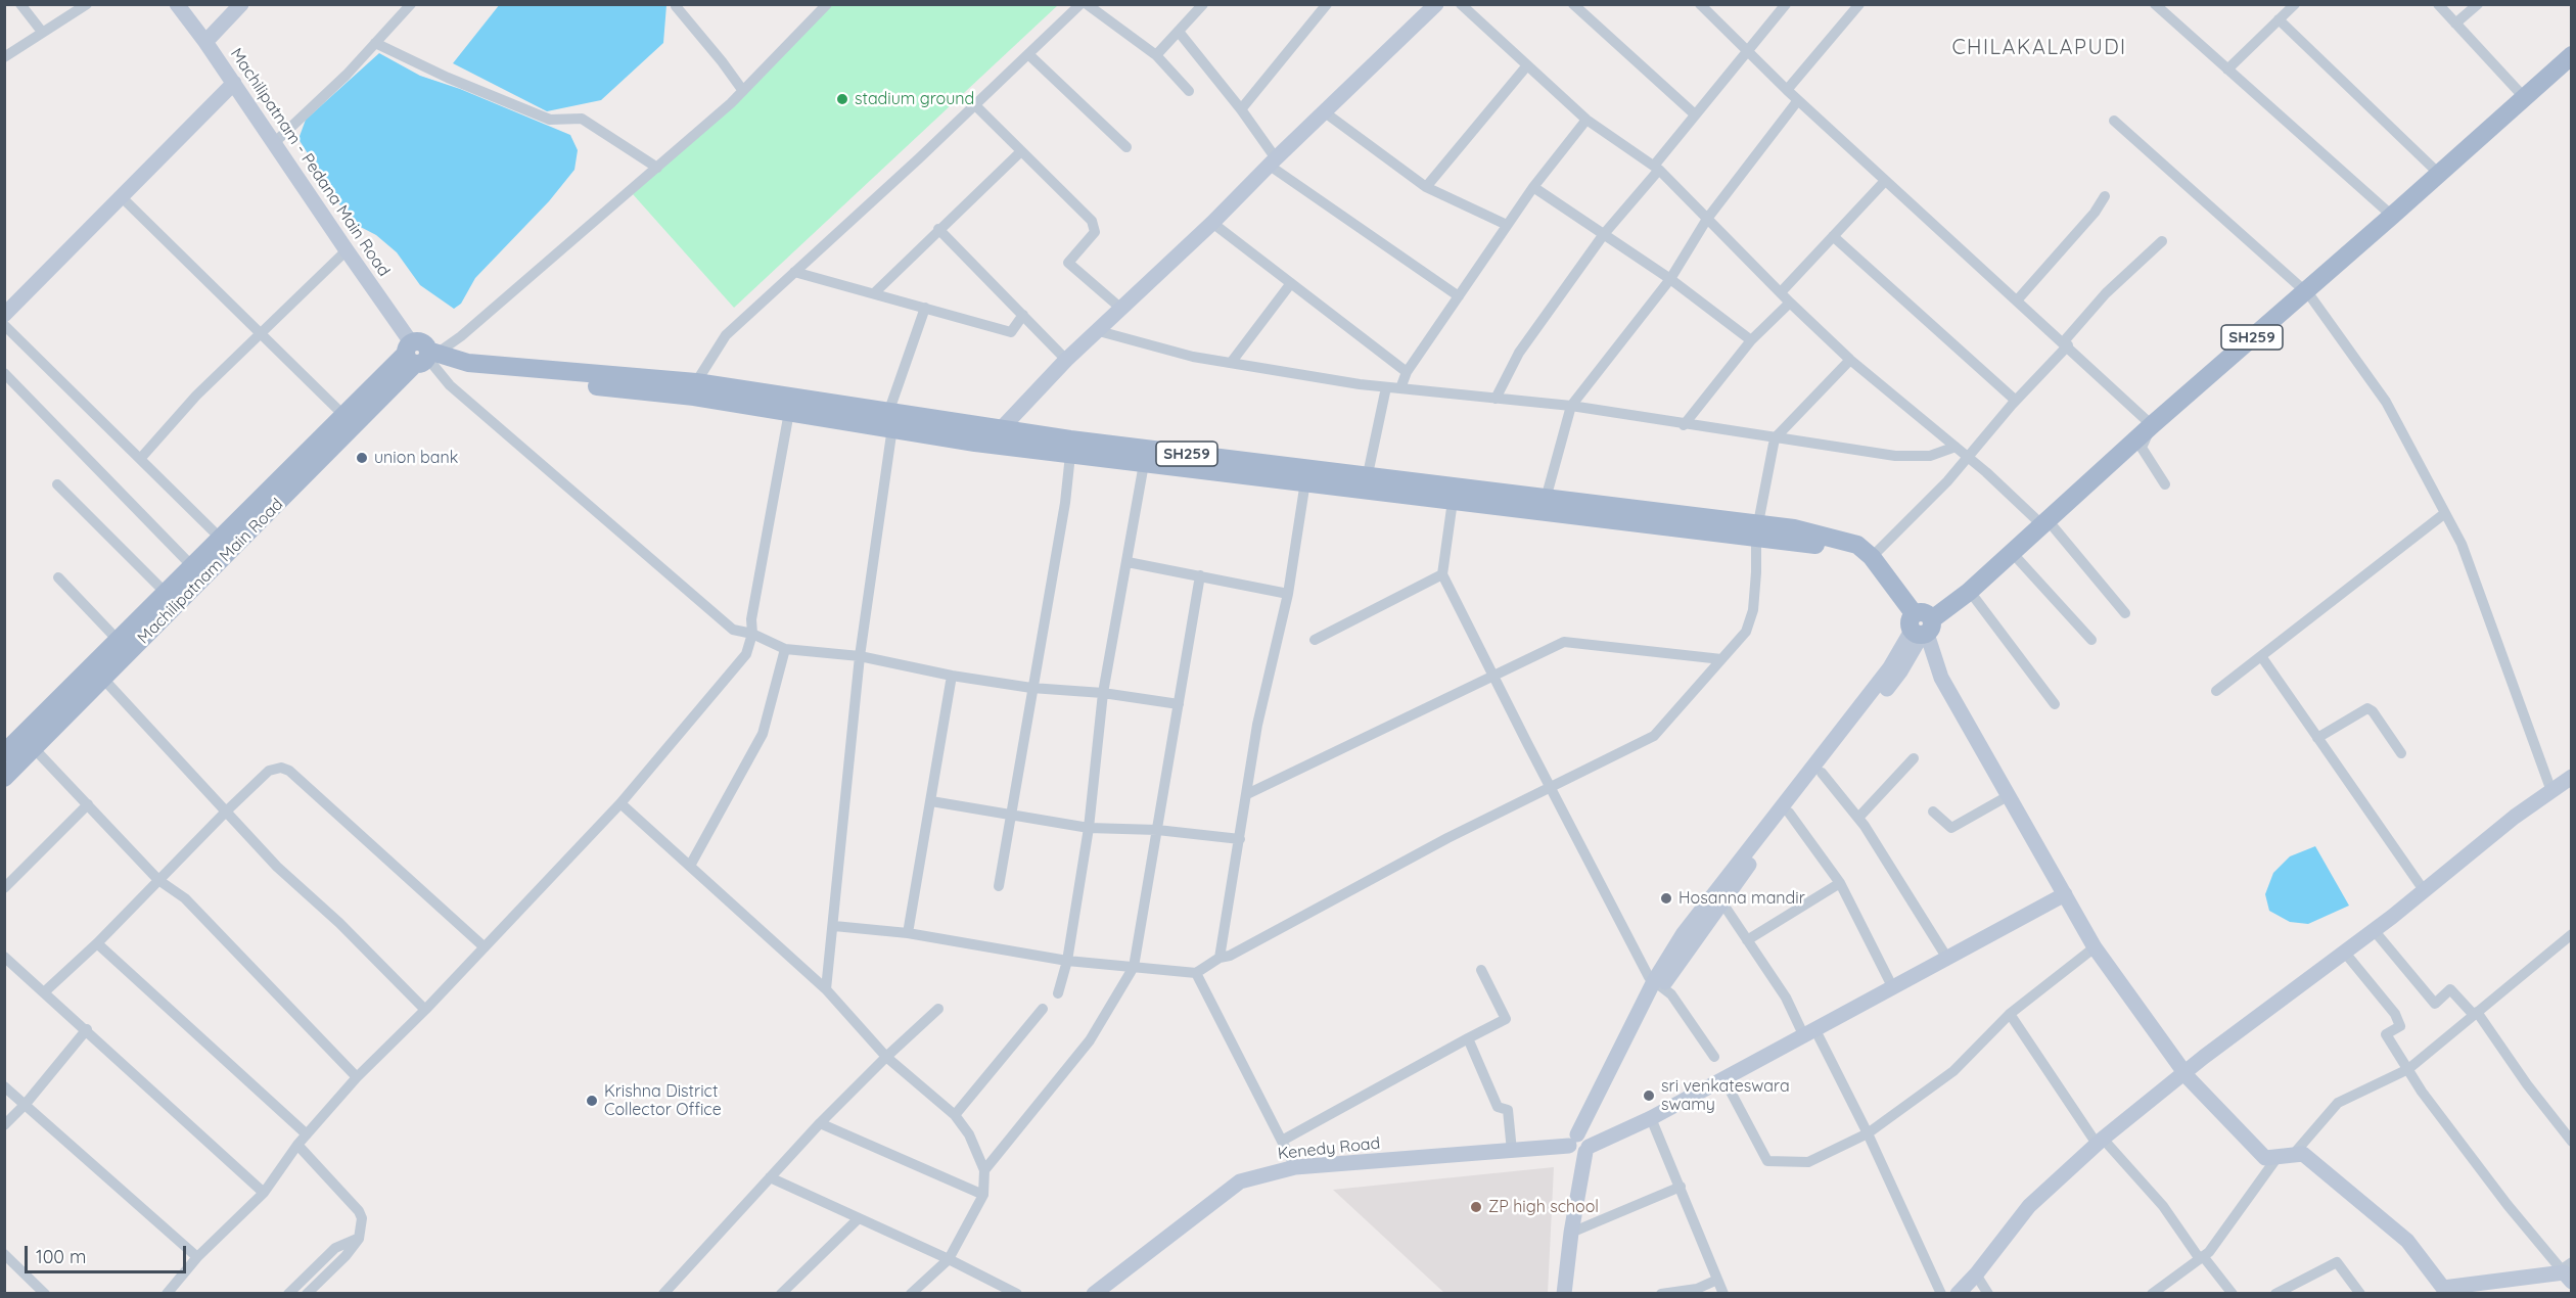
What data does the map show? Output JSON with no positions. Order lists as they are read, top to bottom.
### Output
{
  "streets": {
    "main road": ["SH259", "Machilipatnam Main Road"],
    "street": ["Machilipatnam - Pedana Main Road", "Kenedy Road"]
  },
  "crossings": [
    ["Machilipatnam - Pedana Main Road", "SH259"],
    ["Machilipatnam - Pedana Main Road", "Machilipatnam Main Road"],
    ["SH259", "Machilipatnam Main Road"]
  ],
  "districts": ["CHILAKALAPUDI"],
  "places": [
    "stadium ground",
    "union bank",
    "Hosanna mandir",
    "sri venkateswara swamy",
    "Krishna District Collector Office",
    "ZP high school"
  ],
  "scale_bar": "100 m"
}
